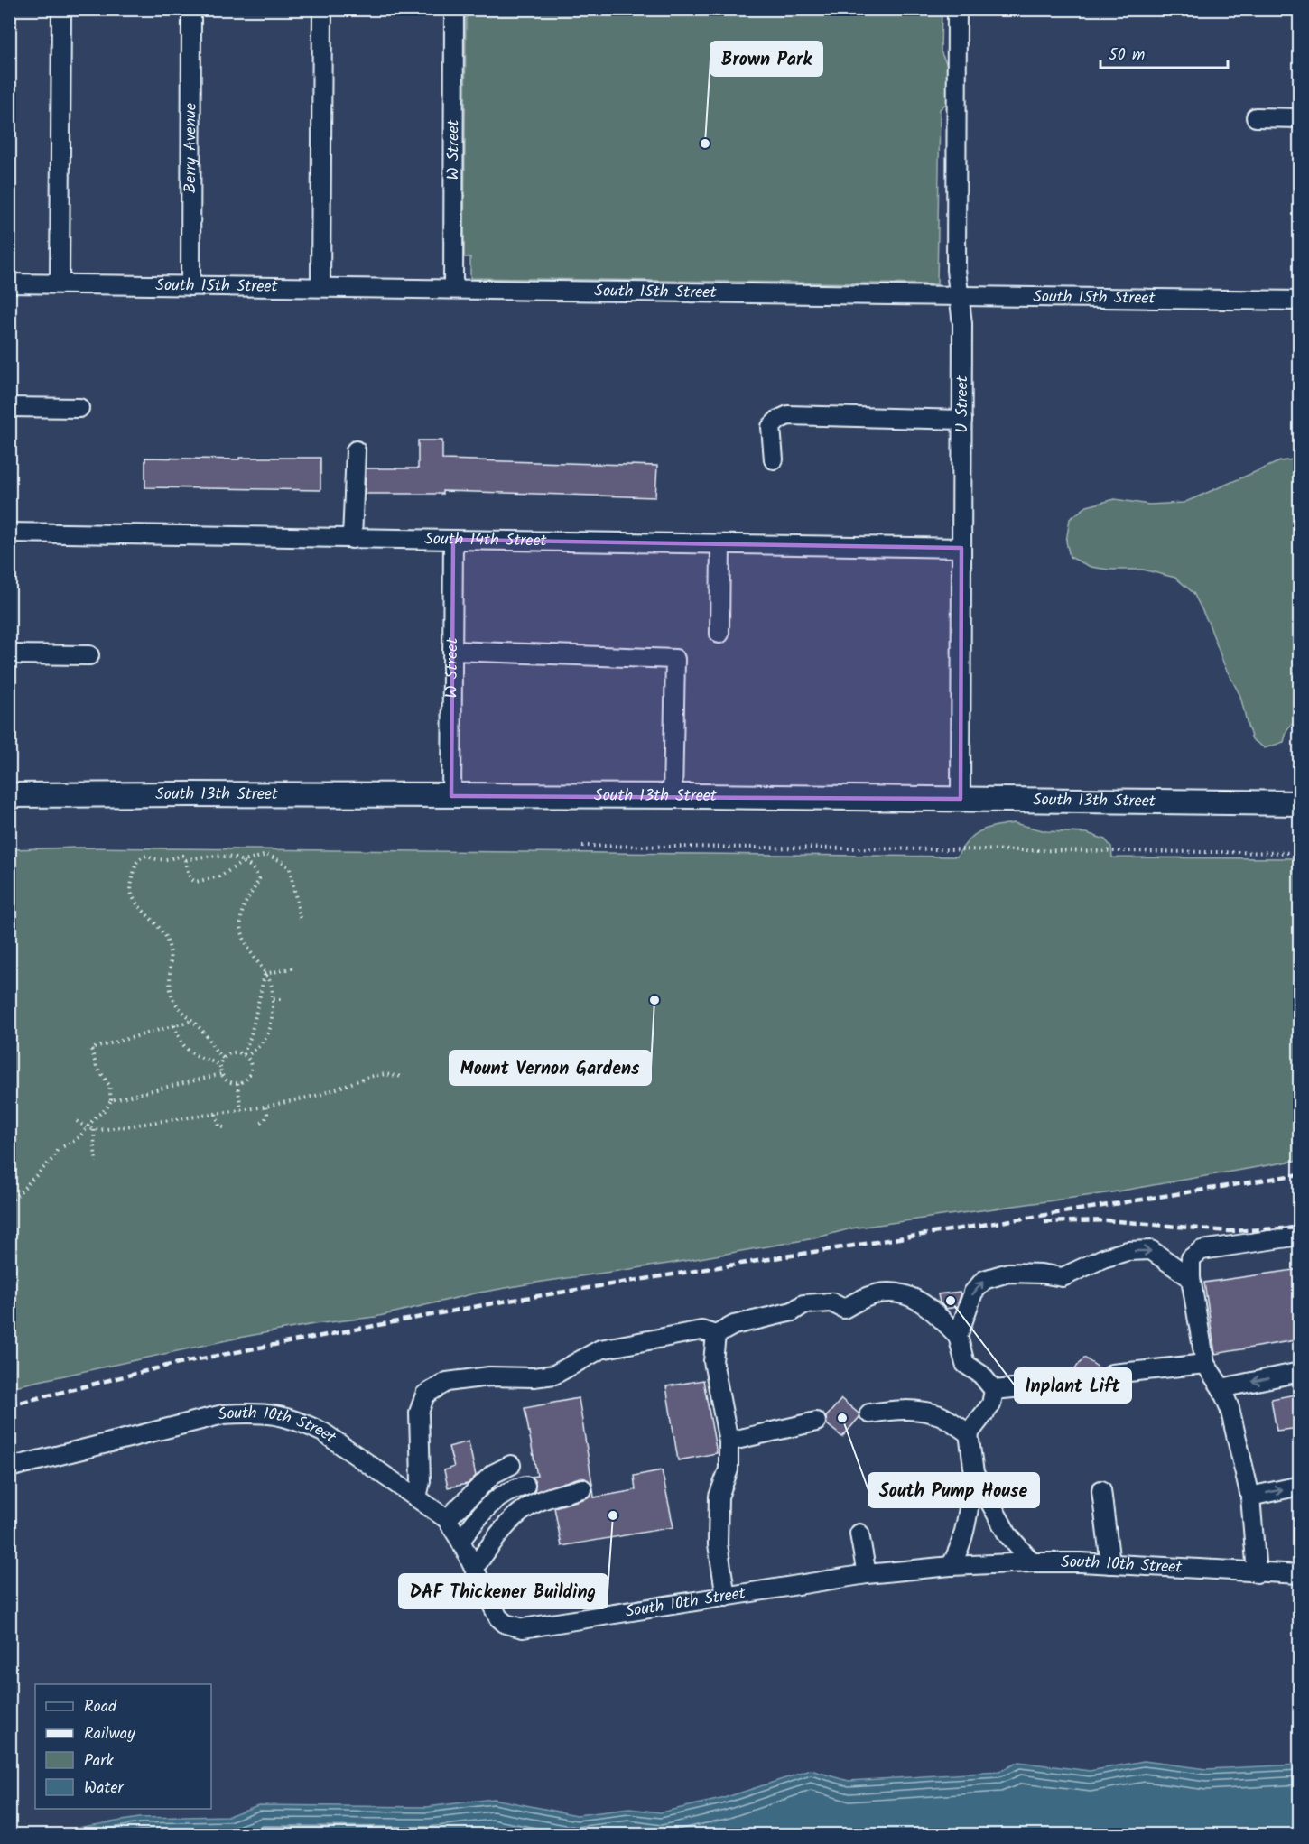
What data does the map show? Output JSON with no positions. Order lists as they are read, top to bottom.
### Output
{
  "streets": {
    "main road": ["South 13th Street"],
    "street": [
      "Berry Avenue",
      "W Street",
      "South 15th Street",
      "U Street",
      "South 14th Street",
      "South 10th Street"
    ]
  },
  "crossings": [
    ["Berry Avenue", "South 15th Street"],
    ["W Street", "South 15th Street"],
    ["W Street", "South 14th Street"],
    ["W Street", "South 13th Street"],
    ["South 15th Street", "U Street"],
    ["U Street", "South 14th Street"],
    ["U Street", "South 13th Street"]
  ],
  "places": [
    "Brown Park",
    "Mount Vernon Gardens",
    "Inplant Lift",
    "South Pump House",
    "DAF Thickener Building"
  ],
  "legend": [
    "Road",
    "Railway",
    "Park",
    "Water"
  ],
  "scale_bar": "50 m"
}
